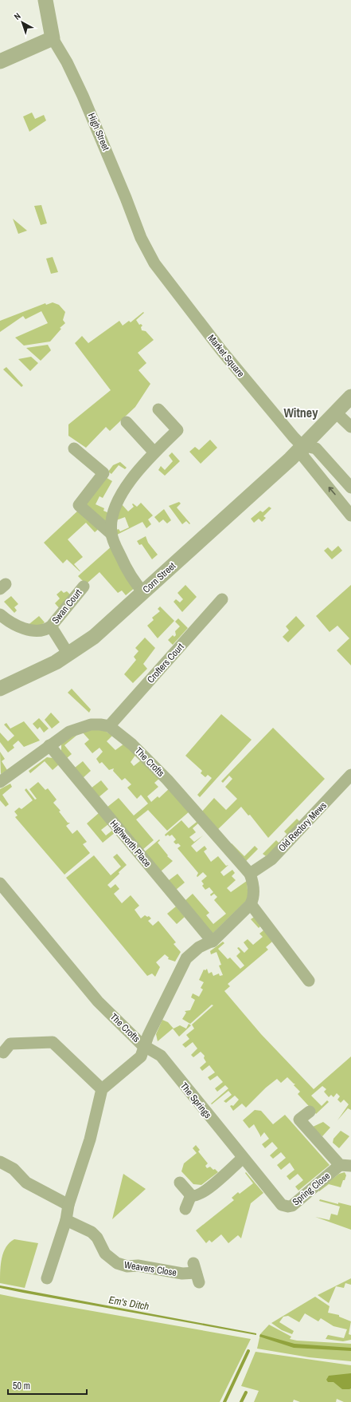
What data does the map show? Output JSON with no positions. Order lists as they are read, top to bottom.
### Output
{
  "streets": {
    "street": [
      "High Street",
      "Market Square",
      "Corn Street",
      "Swan Court",
      "Crofters Court",
      "The Crofts",
      "Old Rectory Mews",
      "Highworth Place",
      "The Springs",
      "Spring Close",
      "Weavers Close"
    ]
  },
  "crossings": [
    ["High Street", "Market Square"],
    ["Market Square", "Corn Street"],
    ["Corn Street", "Swan Court"],
    ["Crofters Court", "The Crofts"],
    ["The Crofts", "Old Rectory Mews"],
    ["The Crofts", "Highworth Place"],
    ["The Crofts", "The Springs"],
    ["The Springs", "Spring Close"]
  ],
  "districts": ["Witney"],
  "water": ["Em's Ditch"],
  "scale_bar": "50 m",
  "north": "top left"
}
